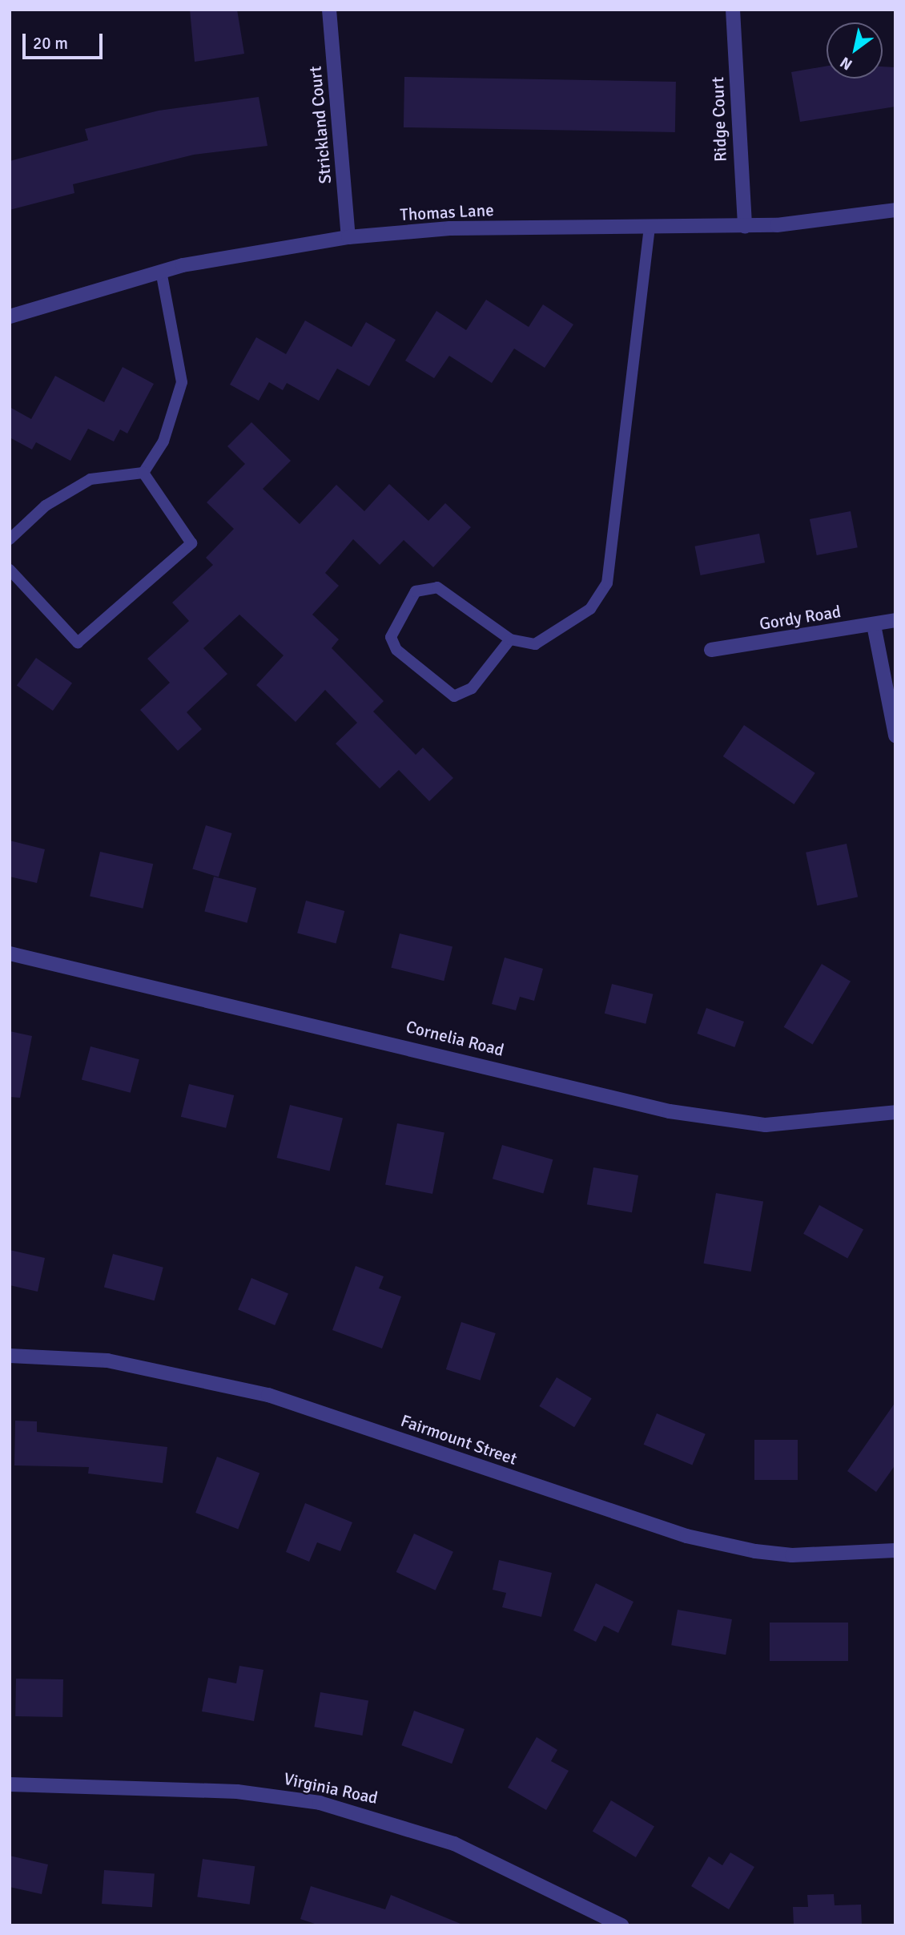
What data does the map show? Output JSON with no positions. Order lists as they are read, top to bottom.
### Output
{
  "streets": {
    "street": [
      "Ridge Court",
      "Strickland Court",
      "Thomas Lane",
      "Gordy Road",
      "Cornelia Road",
      "Fairmount Street",
      "Virginia Road"
    ]
  },
  "crossings": [
    ["Ridge Court", "Thomas Lane"],
    ["Strickland Court", "Thomas Lane"]
  ],
  "scale_bar": "20 m",
  "north": "bottom left"
}
